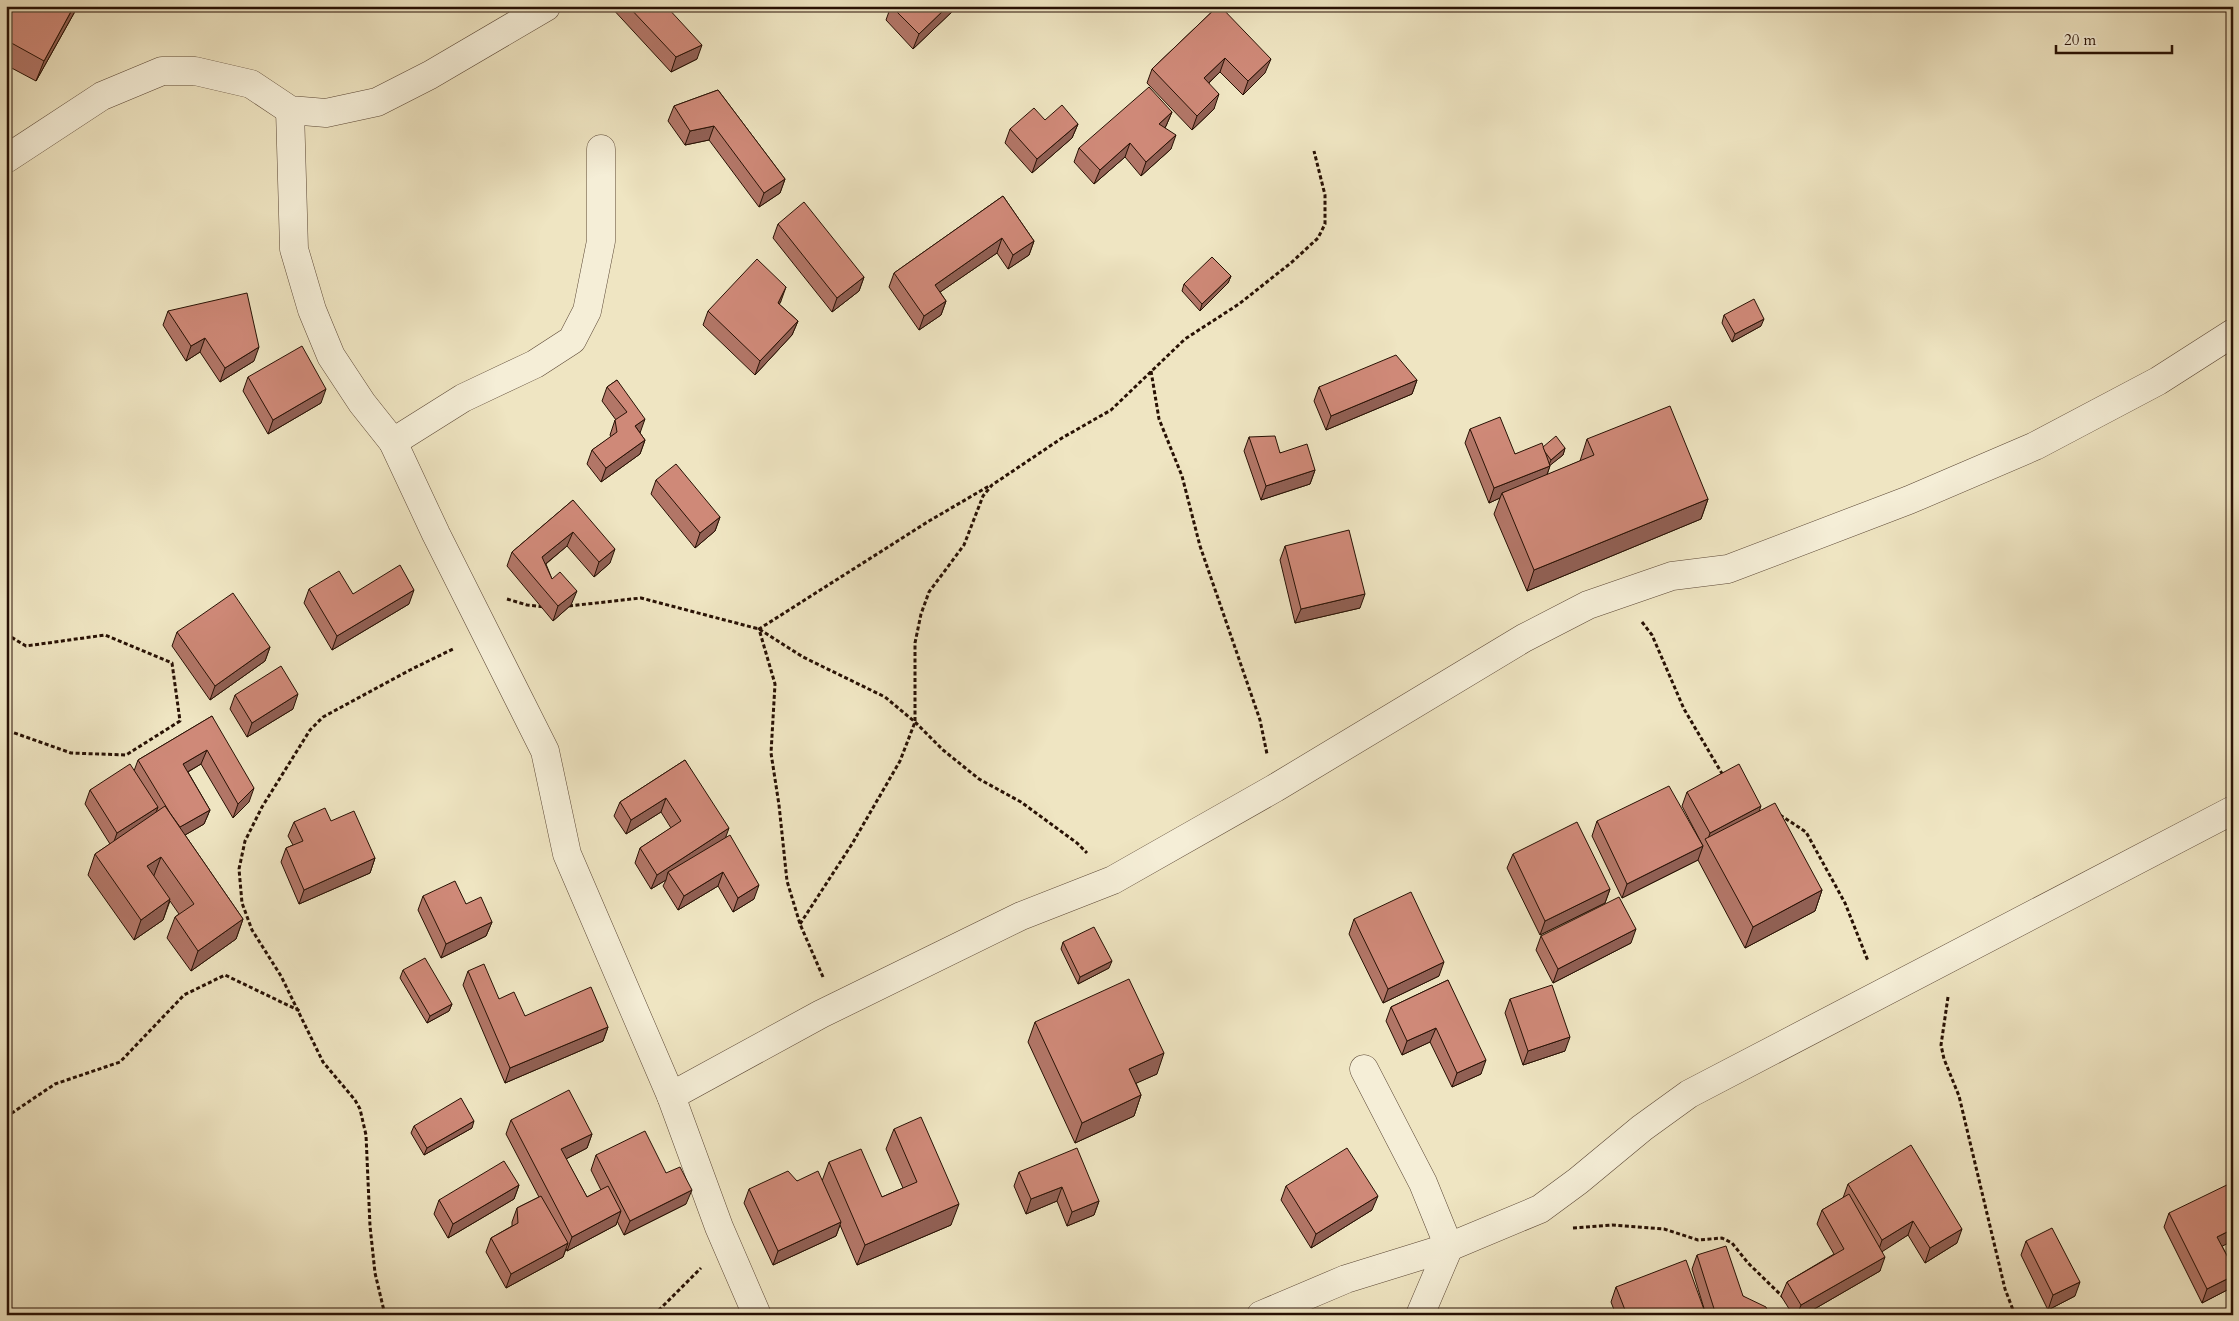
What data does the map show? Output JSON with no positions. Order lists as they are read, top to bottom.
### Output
{
  "scale_bar": "20 m"
}
